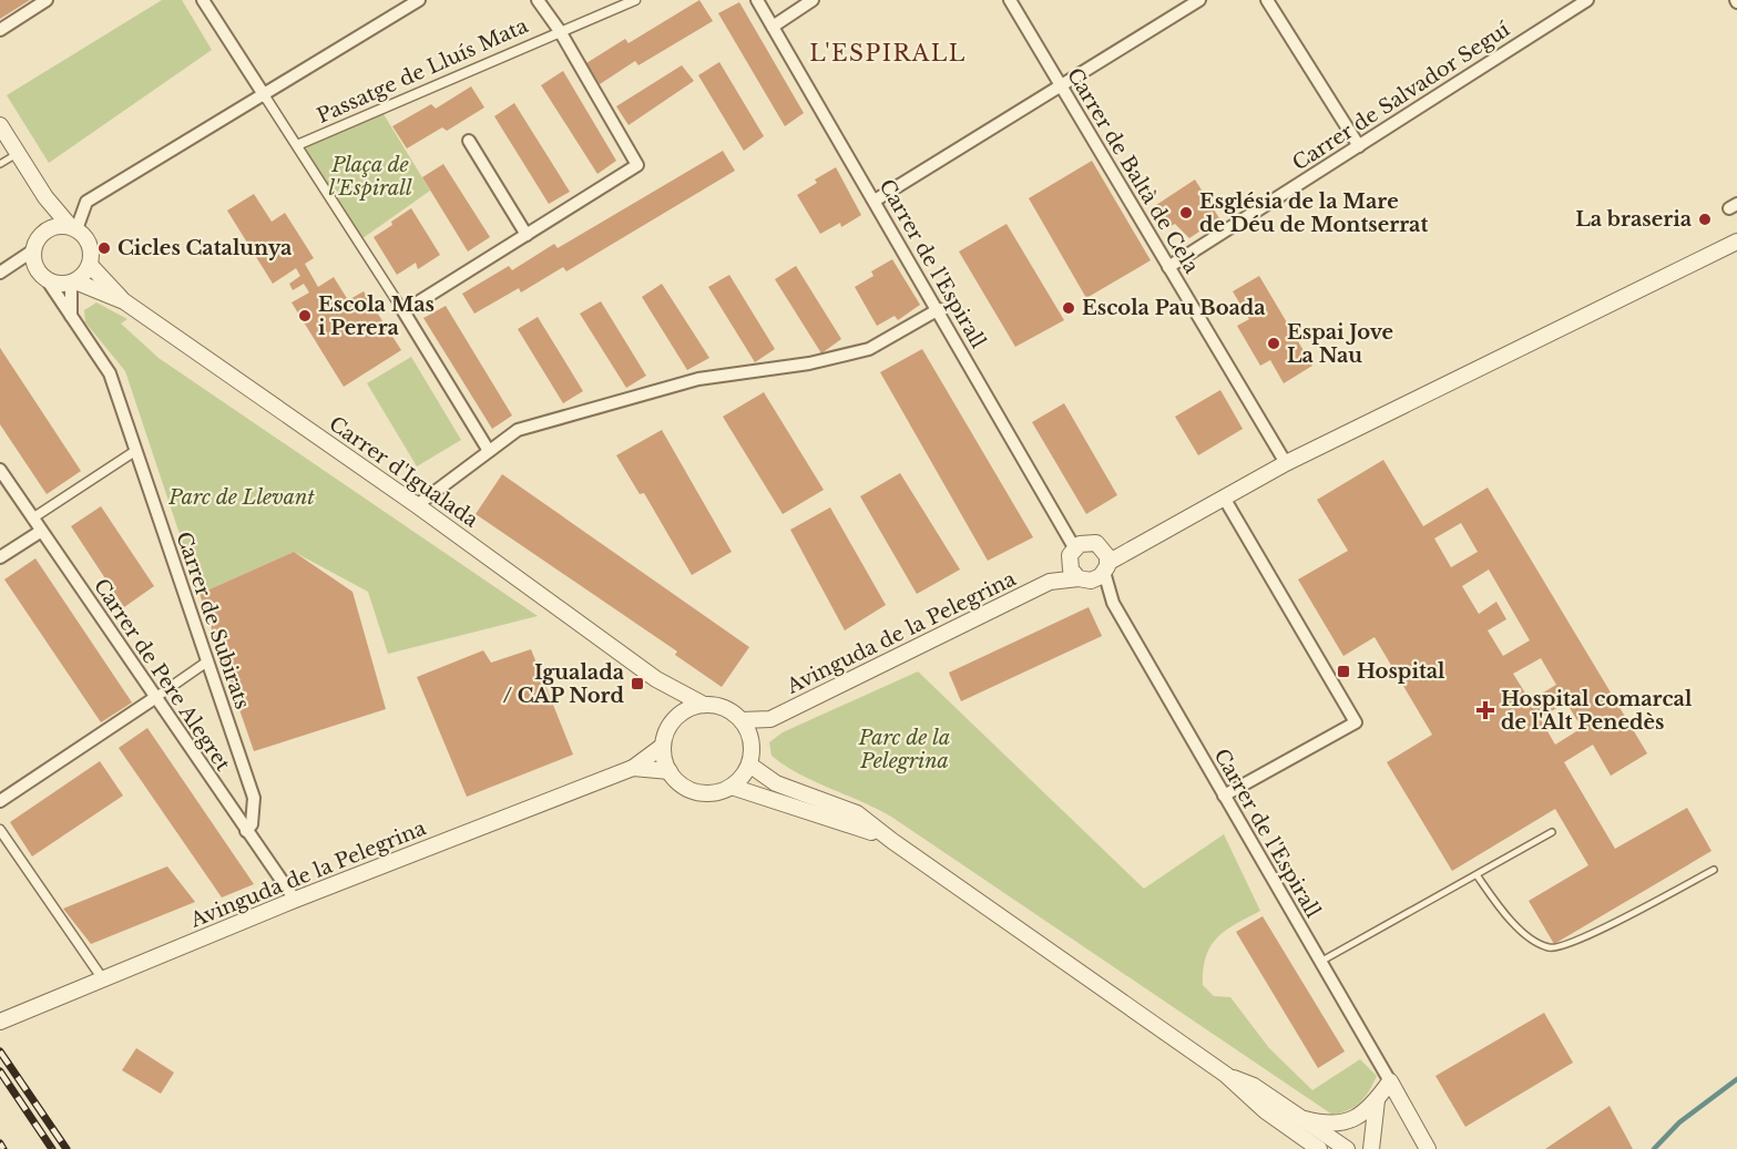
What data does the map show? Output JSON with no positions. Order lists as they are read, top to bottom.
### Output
{
  "streets": {
    "street": [
      "Passatge de Lluís Mata",
      "Carrer de Salvador Seguí",
      "Carrer de Baltà de Cela",
      "Carrer de l'Espirall",
      "Carrer d'Igualada",
      "Carrer de Subirats",
      "Avinguda de la Pelegrina",
      "Carrer de Pere Alegret"
    ]
  },
  "crossings": [
    ["Carrer de Salvador Seguí", "Carrer de Baltà de Cela"],
    ["Carrer de l'Espirall", "Avinguda de la Pelegrina"],
    ["Carrer d'Igualada", "Carrer de Subirats"],
    ["Carrer d'Igualada", "Avinguda de la Pelegrina"],
    ["Carrer de Subirats", "Carrer de Pere Alegret"],
    ["Avinguda de la Pelegrina", "Carrer de Pere Alegret"]
  ],
  "districts": ["L'ESPIRALL"],
  "parks": ["Plaça de l'Espirall", "Parc de Llevant", "Parc de la Pelegrina"],
  "places": {
    "other": [
      "Església de la Mare de Déu de Montserrat",
      "La braseria",
      "Cicles Catalunya",
      "Escola Pau Boada",
      "Escola Mas i Perera",
      "Espai Jove La Nau"
    ],
    "transit": ["Hospital", "Igualada / CAP Nord"],
    "health": ["Hospital comarcal de l'Alt Penedès"]
  }
}
